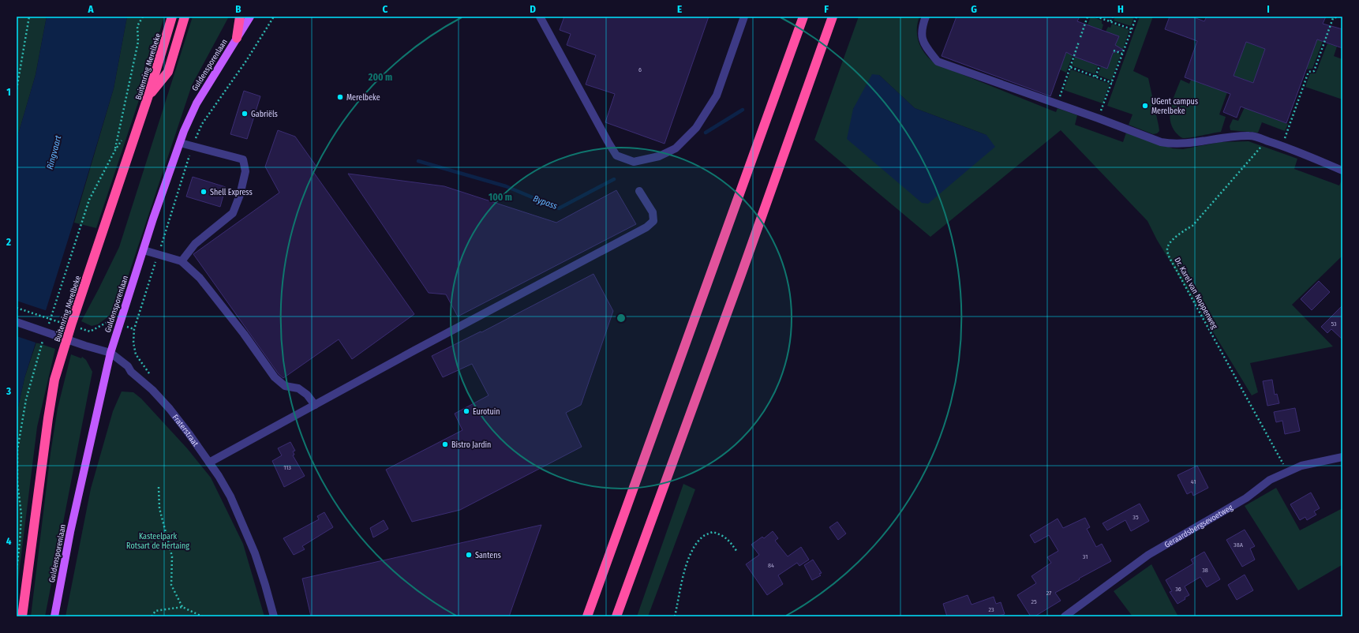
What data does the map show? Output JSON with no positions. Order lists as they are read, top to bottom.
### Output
{
  "streets": {
    "highway": ["Buitenring Merelbeke"],
    "main road": ["Guldensporenlaan"],
    "street": ["Fraterstraat", "Geraardsbergsevoetweg"],
    "path": ["Dr. Karel van Noppenweg"]
  },
  "crossings": [
    ["Guldensporenlaan", "Fraterstraat"],
    ["Dr. Karel van Noppenweg", "Geraardsbergsevoetweg"]
  ],
  "water": ["Ringvaart", "Bypass"],
  "parks": ["Kasteelpark Rotsart de Hertaing"],
  "places": [
    "Merelbeke",
    "UGent campus Merelbeke",
    "Gabriëls",
    "Shell Express",
    "Eurotuin",
    "Bistro Jardin",
    "Santens"
  ],
  "house_numbers": [
    "6",
    "53",
    "113",
    "41",
    "35",
    "38A",
    "31",
    "84",
    "38",
    "36",
    "27",
    "25",
    "23"
  ],
  "grid": {
    "columns": [
      "A",
      "B",
      "C",
      "D",
      "E",
      "F",
      "G",
      "H",
      "I"
    ],
    "rows": [
      "1",
      "2",
      "3",
      "4"
    ]
  },
  "rings": ["200 m", "100 m"]
}
